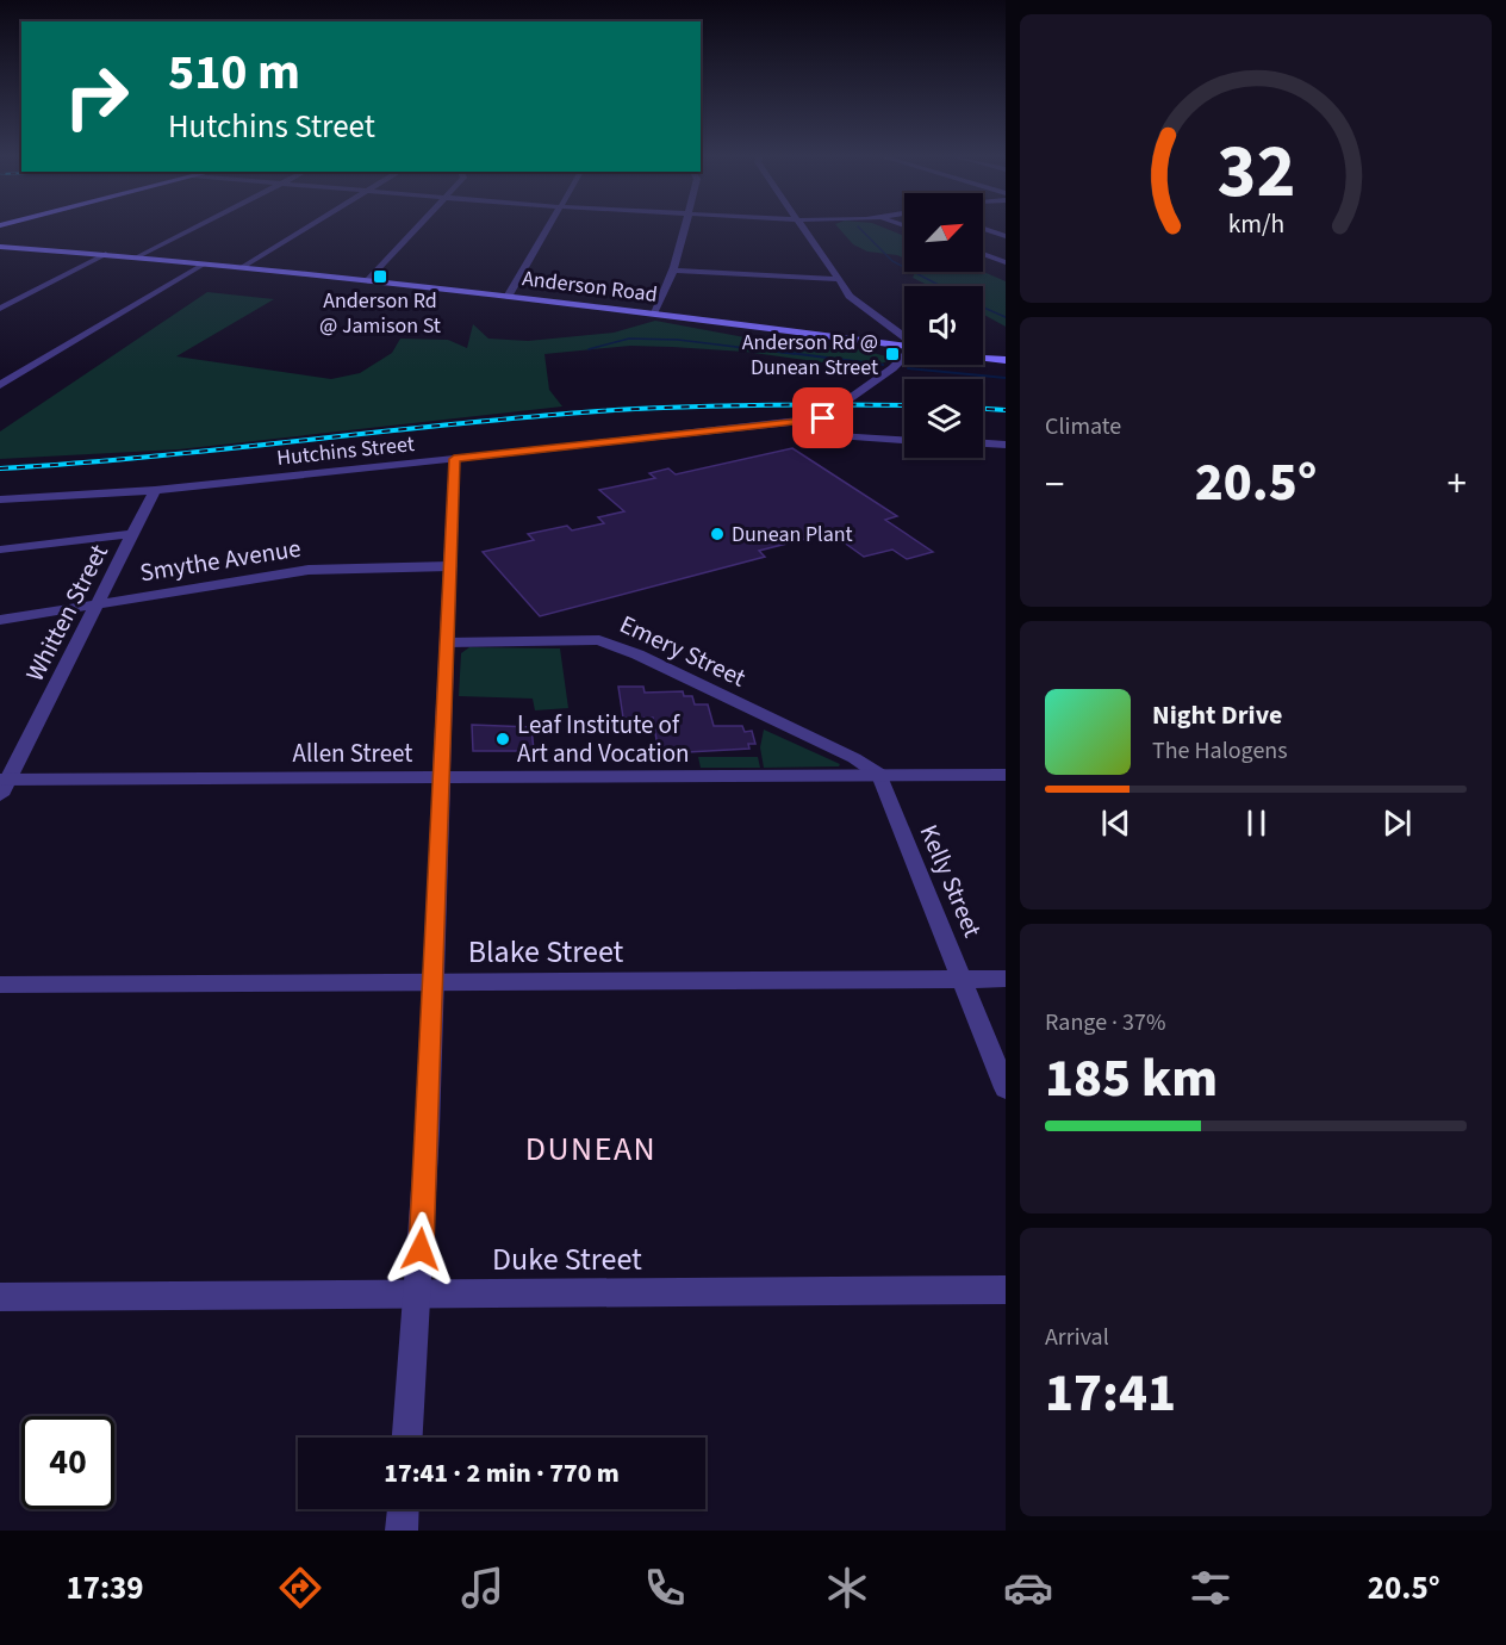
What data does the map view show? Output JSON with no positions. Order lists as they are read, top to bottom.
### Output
{
  "streets": {
    "main road": ["Anderson Road"],
    "street": [
      "Hutchins Street",
      "Smythe Avenue",
      "Whitten Street",
      "Emery Street",
      "Allen Street",
      "Kelly Street",
      "Blake Street",
      "Duke Street"
    ]
  },
  "crossings": [
    ["Hutchins Street", "Whitten Street"],
    ["Smythe Avenue", "Whitten Street"],
    ["Whitten Street", "Allen Street"],
    ["Emery Street", "Allen Street"],
    ["Emery Street", "Kelly Street"],
    ["Allen Street", "Kelly Street"],
    ["Kelly Street", "Blake Street"]
  ],
  "districts": ["DUNEAN"],
  "places": {
    "transit": ["Anderson Rd @ Jamison St", "Anderson Rd @ Dunean Street"],
    "other": ["Dunean Plant", "Leaf Institute of Art and Vocation"]
  },
  "north": "top right",
  "page": {
    "turn": ["510 m", "Hutchins Street"],
    "tile": [
      "Climate",
      ["Range · 37%", "185 km"],
      ["Arrival", "17:41"]
    ],
    "heat": ["−", "20.5°", "+"],
    "song": ["Night Drive", "The Halogens"],
    "limit": "40",
    "trip": "17:41 · 2 min · 770 m",
    "tabs": ["17:39", "20.5°"],
    "gauge": ["32", "km/h"]
  }
}
